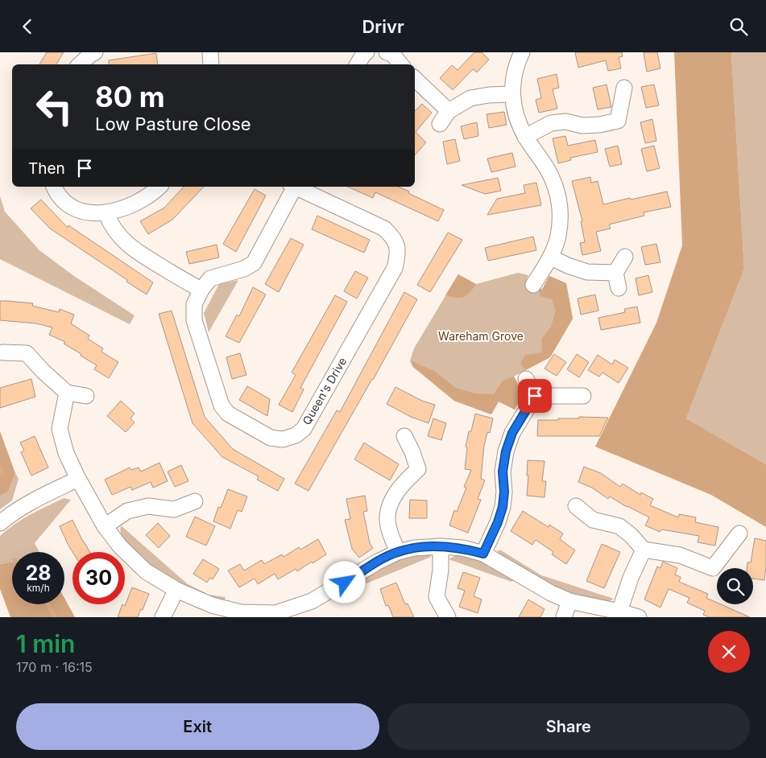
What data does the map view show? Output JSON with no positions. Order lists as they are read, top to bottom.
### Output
{
  "streets": {
    "street": ["Queen's Drive"]
  },
  "parks": ["Wareham Grove"],
  "page": {
    "header": "Drivr",
    "turn": ["80 m", "Low Pasture Close"],
    "then": "Then",
    "speed": "28 km/h",
    "limit": "30",
    "heading": ["1 min", "170 m · 16:15"],
    "buttons": ["Exit", "Share"]
  }
}
